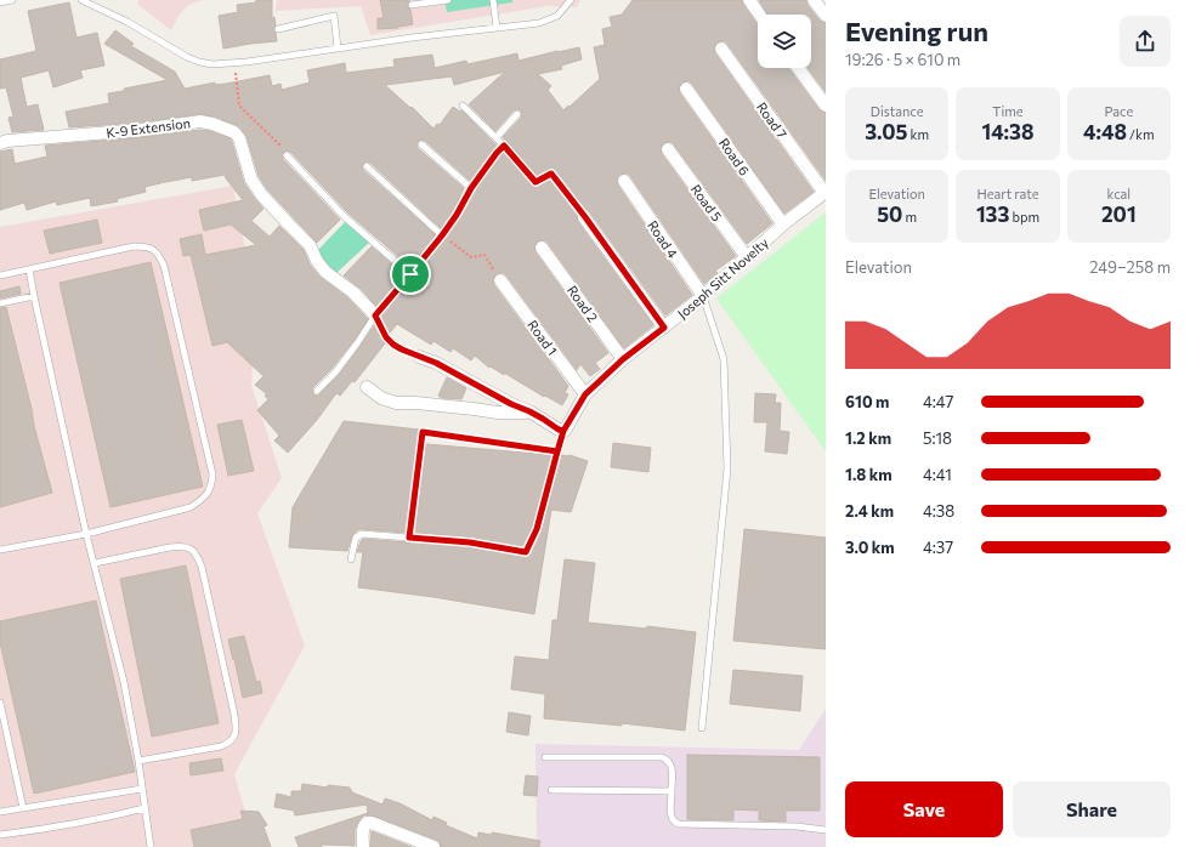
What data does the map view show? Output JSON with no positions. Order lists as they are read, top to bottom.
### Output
{
  "streets": {
    "street": [
      "Road 7",
      "K-9 Extension",
      "Road 6",
      "Road 5",
      "Road 4",
      "Joseph Sitt Novelty",
      "Road 2",
      "Road 1"
    ]
  },
  "crossings": [
    ["Road 7", "Joseph Sitt Novelty"],
    ["Road 6", "Joseph Sitt Novelty"],
    ["Road 5", "Joseph Sitt Novelty"],
    ["Road 4", "Joseph Sitt Novelty"],
    ["Joseph Sitt Novelty", "Road 2"],
    ["Joseph Sitt Novelty", "Road 1"]
  ],
  "page": {
    "heading": ["Evening run", "19:26 · 5 × 610 m"],
    "stats": [
      ["Distance", "3.05 km"],
      ["Time", "14:38"],
      ["Pace", "4:48 /km"],
      ["Elevation", "50 m"],
      ["Heart rate", "133 bpm"],
      ["kcal", "201"]
    ],
    "chart": ["Elevation", "249–258 m"],
    "list": [
      {
        "name": "610 m",
        "note": "4:47"
      },
      {
        "name": "1.2 km",
        "note": "5:18"
      },
      {
        "name": "1.8 km",
        "note": "4:41"
      },
      {
        "name": "2.4 km",
        "note": "4:38"
      },
      {
        "name": "3.0 km",
        "note": "4:37"
      }
    ],
    "buttons": ["Save", "Share"]
  }
}
